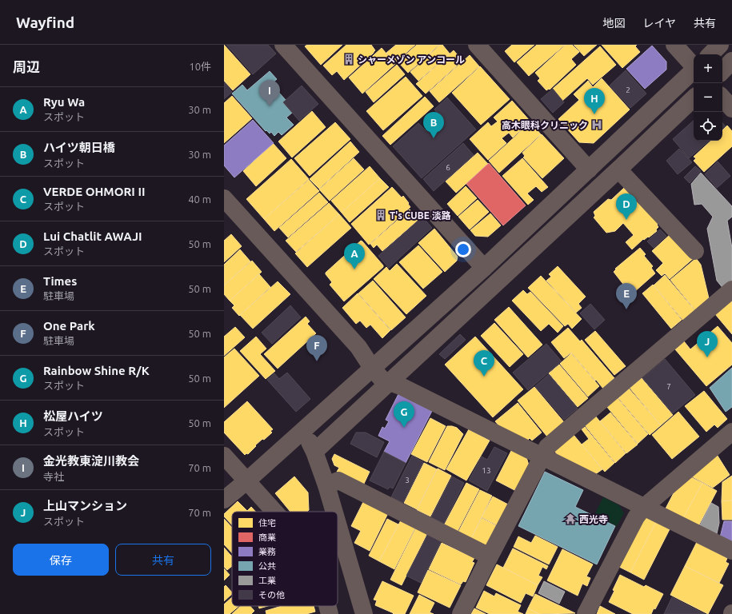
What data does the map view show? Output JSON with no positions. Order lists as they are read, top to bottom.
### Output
{
  "places": {
    "building": ["シャーメゾン アンコール", "T's CUBE 淡路"],
    "hospital": ["高木眼科クリニック"],
    "temple": ["西光寺"]
  },
  "house_numbers": [
    "2",
    "6",
    "7",
    "13",
    "3"
  ],
  "legend": [
    "住宅",
    "商業",
    "業務",
    "公共",
    "工業",
    "その他"
  ],
  "page": {
    "header": "Wayfind",
    "nav": ["地図", "レイヤ", "共有"],
    "heading": ["周辺", "10件"],
    "map_buttons": ["+", "−"],
    "pins": [
      "I",
      "H",
      "B",
      "D",
      "A",
      "E",
      "J",
      "F",
      "C",
      "G"
    ],
    "list": [
      {
        "mark": "A",
        "name": "Ryu Wa",
        "note": "スポット",
        "value": "30 m"
      },
      {
        "mark": "B",
        "name": "ハイツ朝日橋",
        "note": "スポット",
        "value": "30 m"
      },
      {
        "mark": "C",
        "name": "VERDE OHMORI II",
        "note": "スポット",
        "value": "40 m"
      },
      {
        "mark": "D",
        "name": "Lui Chatlit AWAJI",
        "note": "スポット",
        "value": "50 m"
      },
      {
        "mark": "E",
        "name": "Times",
        "note": "駐車場",
        "value": "50 m"
      },
      {
        "mark": "F",
        "name": "One Park",
        "note": "駐車場",
        "value": "50 m"
      },
      {
        "mark": "G",
        "name": "Rainbow Shine R/K",
        "note": "スポット",
        "value": "50 m"
      },
      {
        "mark": "H",
        "name": "松屋ハイツ",
        "note": "スポット",
        "value": "50 m"
      },
      {
        "mark": "I",
        "name": "金光教東淀川教会",
        "note": "寺社",
        "value": "70 m"
      },
      {
        "mark": "J",
        "name": "上山マンション",
        "note": "スポット",
        "value": "70 m"
      }
    ],
    "buttons": ["保存", "共有"]
  }
}
